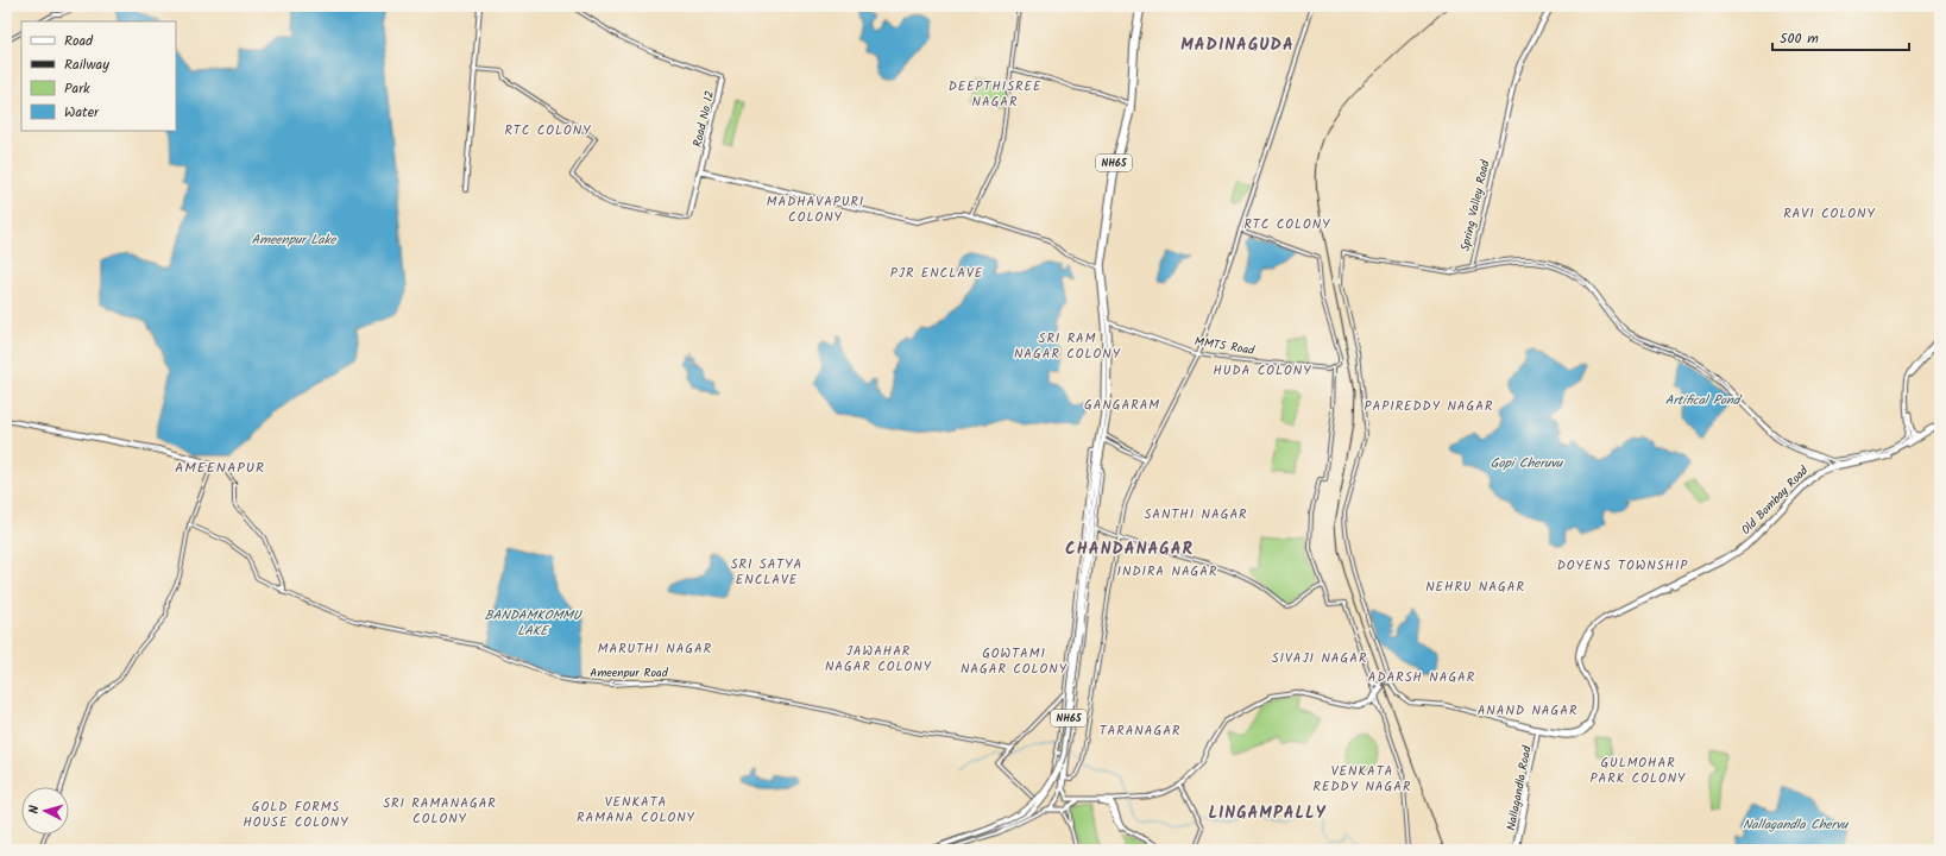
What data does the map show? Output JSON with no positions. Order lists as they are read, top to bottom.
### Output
{
  "streets": {
    "highway": ["NH65"],
    "main road": ["MMTS Road", "Old Bombay Road", "Nallagandla Road"],
    "street": ["Road No 12", "Spring Valley Road", "Ameenpur Road"]
  },
  "crossings": [
    ["NH65", "MMTS Road"]
  ],
  "districts": [
    "MADINAGUDA",
    "DEEPTHISREE NAGAR",
    "RTC COLONY",
    "MADHAVAPURI COLONY",
    "RAVI COLONY",
    "RTC COLONY",
    "PJR ENCLAVE",
    "SRI RAM NAGAR COLONY",
    "HUDA COLONY",
    "GANGARAM",
    "PAPIREDDY NAGAR",
    "AMEENAPUR",
    "SANTHI NAGAR",
    "CHANDANAGAR",
    "SRI SATYA ENCLAVE",
    "DOYENS TOWNSHIP",
    "INDIRA NAGAR",
    "NEHRU NAGAR",
    "MARUTHI NAGAR",
    "JAWAHAR NAGAR COLONY",
    "GOWTAMI NAGAR COLONY",
    "SIVAJI NAGAR",
    "ADARSH NAGAR",
    "ANAND NAGAR",
    "TARANAGAR",
    "GULMOHAR PARK COLONY",
    "VENKATA REDDY NAGAR",
    "VENKATA RAMANA COLONY",
    "SRI RAMANAGAR COLONY",
    "GOLD FORMS HOUSE COLONY",
    "LINGAMPALLY"
  ],
  "water": [
    "Ameenpur Lake",
    "Artifical Pond",
    "Gopi Cheruvu",
    "BANDAMKOMMU LAKE",
    "Nallagandla Chervu"
  ],
  "legend": [
    "Road",
    "Railway",
    "Park",
    "Water"
  ],
  "scale_bar": "500 m",
  "north": "left"
}
